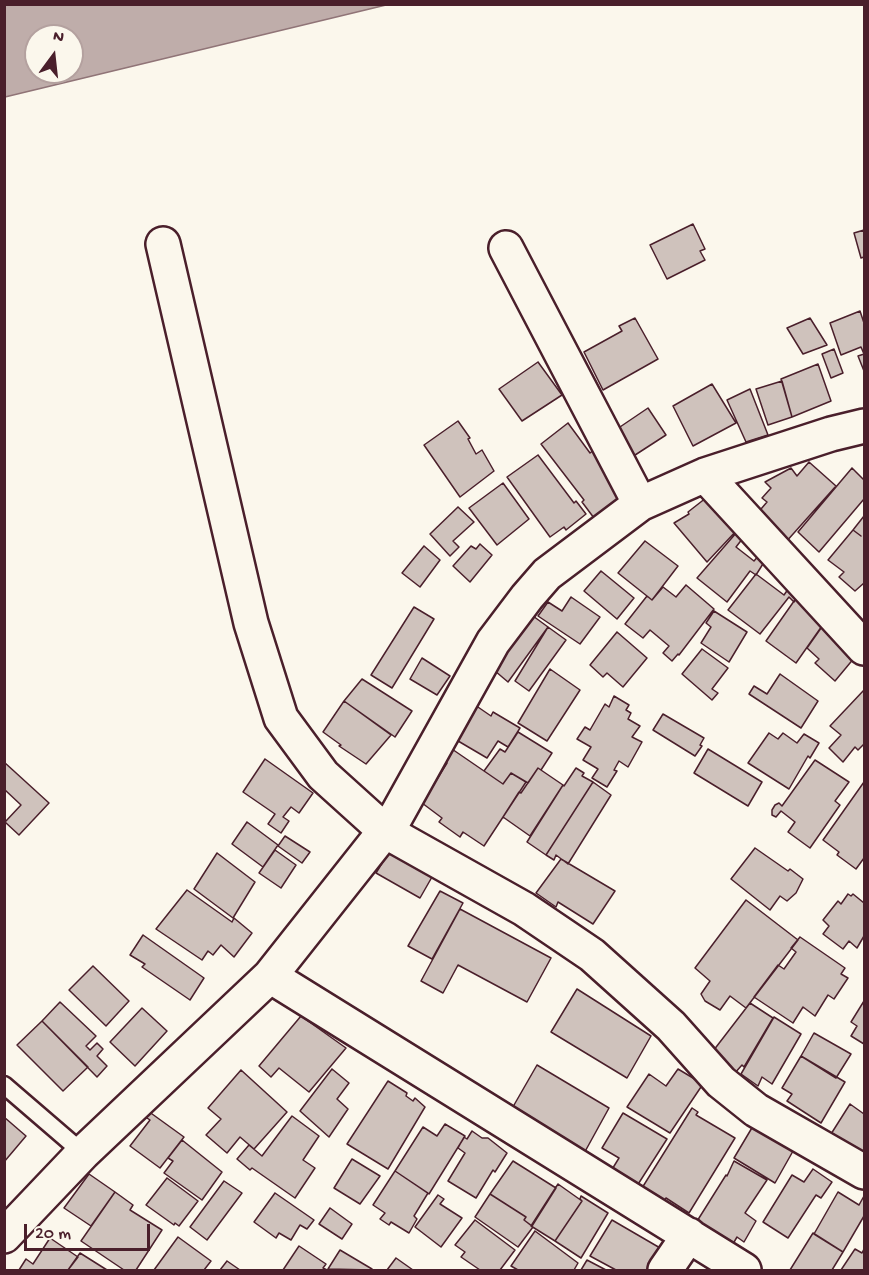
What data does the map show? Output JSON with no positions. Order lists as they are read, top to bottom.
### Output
{
  "scale_bar": "20 m",
  "north": "top"
}
